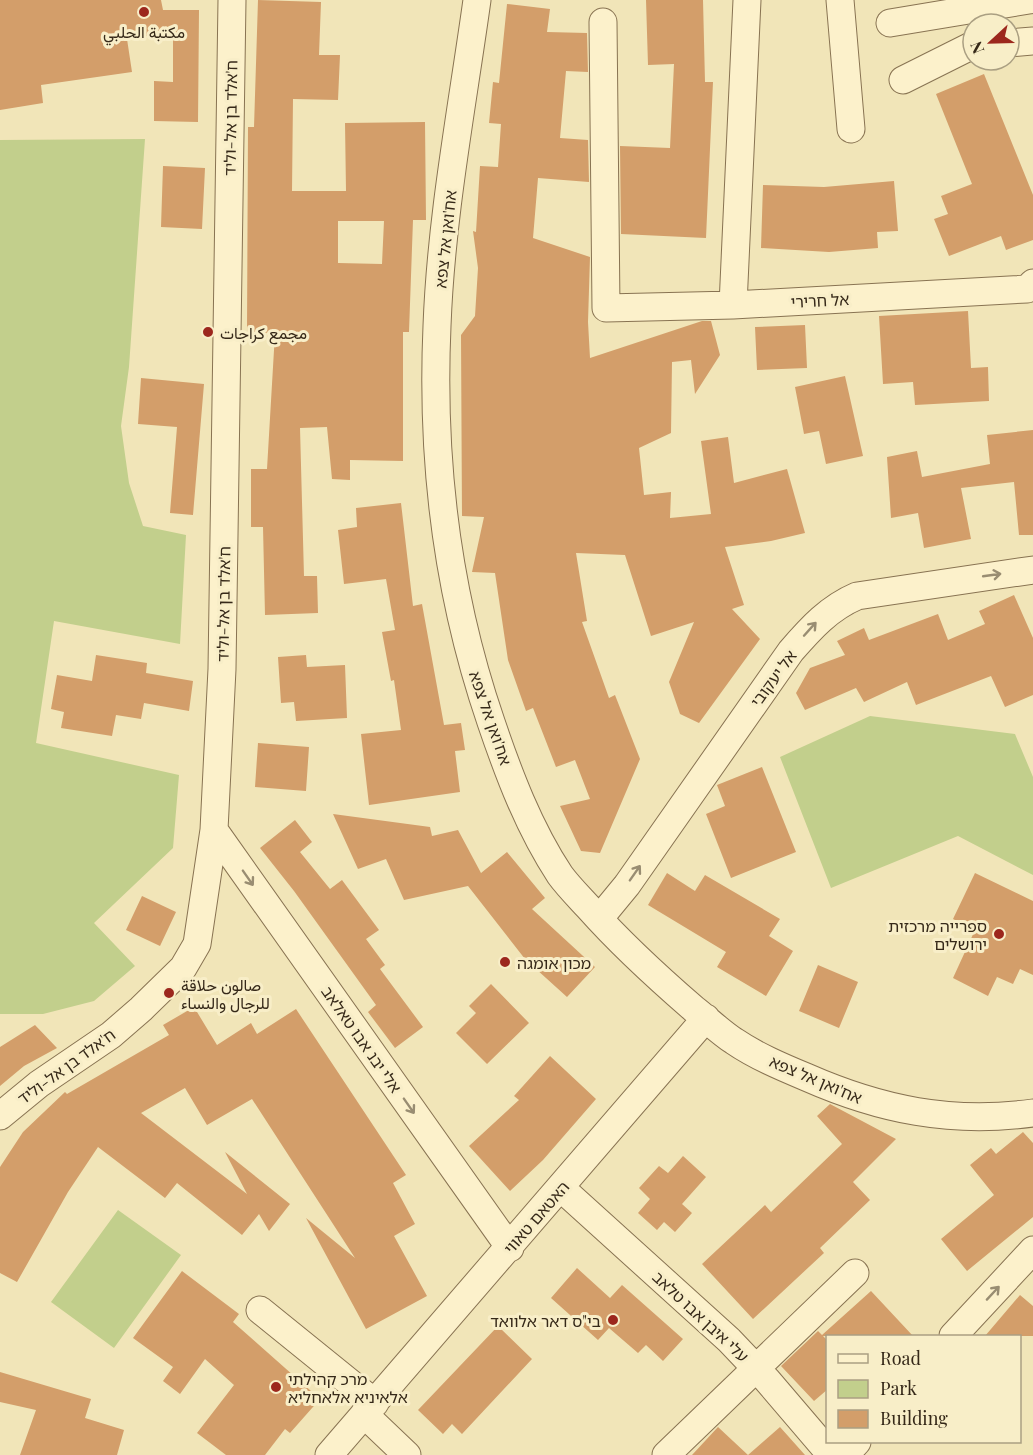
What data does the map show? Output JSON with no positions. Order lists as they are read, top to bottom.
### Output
{
  "streets": {
    "street": [
      "ח'אלד בן אל-וליד",
      "אח'ואן אל צפא",
      "אל חרירי",
      "אל יעקובי",
      "אלי יבנ אבו טאלאב",
      "האטאם טאווי",
      "עלי איבן אבו טלאב"
    ]
  },
  "crossings": [
    ["ח'אלד בן אל-וליד", "אלי יבנ אבו טאלאב"],
    ["אח'ואן אל צפא", "אל יעקובי"],
    ["אח'ואן אל צפא", "האטאם טאווי"],
    ["אלי יבנ אבו טאלאב", "האטאם טאווי"],
    ["האטאם טאווי", "עלי איבן אבו טלאב"]
  ],
  "one_way": ["אל יעקובי", "אלי יבנ אבו טאלאב"],
  "places": [
    "مكتبة الحلبي",
    "مجمع كراجات",
    "ספרייה מרכזית ירושלים",
    "מכון אומגה",
    "صالون حلاقة للرجال والنساء",
    "בי\"ס דאר אלוואד",
    "מרכ קהילתי אלאיניא אלאחליא"
  ],
  "legend": ["Road", "Park", "Building"],
  "north": "left"
}
